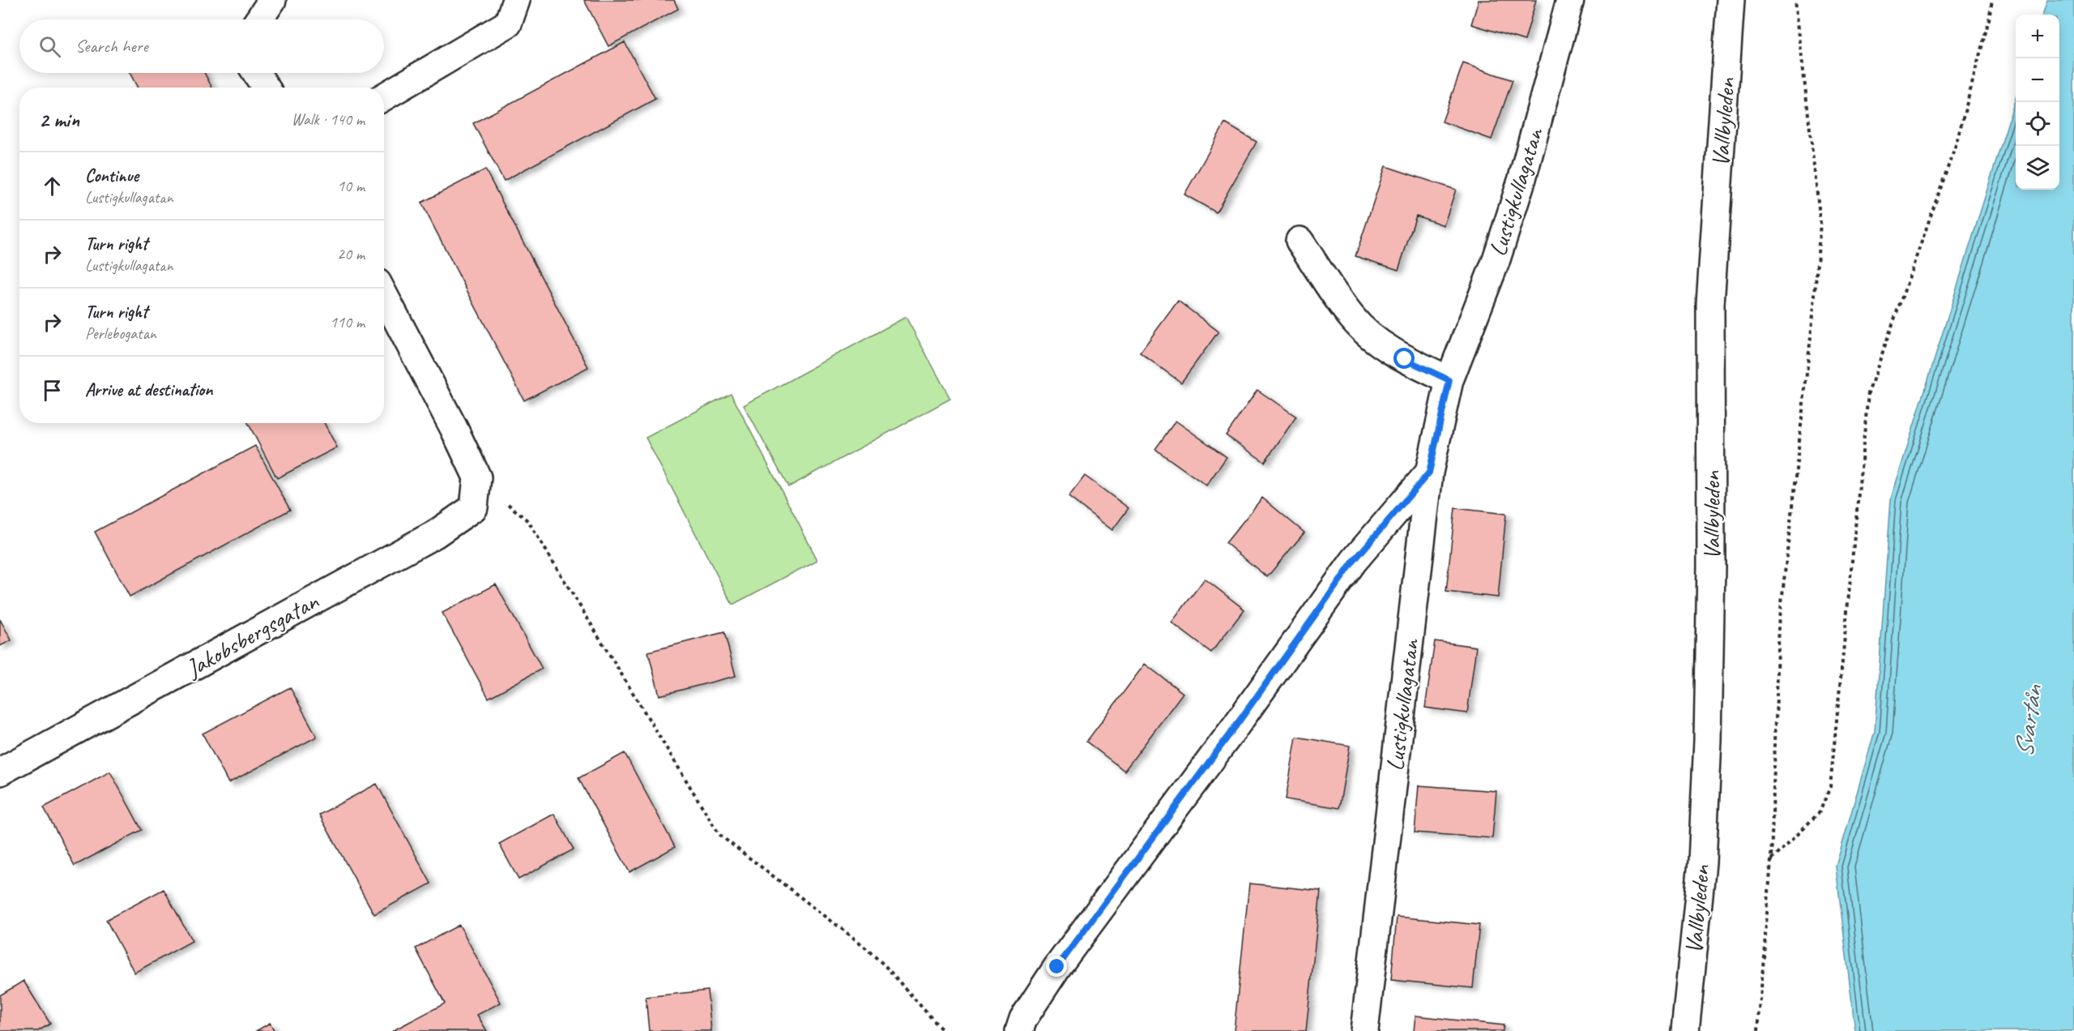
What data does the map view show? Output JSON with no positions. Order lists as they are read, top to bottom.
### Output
{
  "streets": {
    "street": ["Vallbyleden", "Lustigkullagatan", "Jakobsbergsgatan"]
  },
  "water": ["Svartån"],
  "page": {
    "map_buttons": ["+", "−"],
    "search": "Search here",
    "heading": ["2 min", "Walk · 140 m"],
    "list": [
      ["Continue", "Lustigkullagatan", "10 m"],
      ["Turn right", "Lustigkullagatan", "20 m"],
      ["Turn right", "Perlebogatan", "110 m"],
      "Arrive at destination"
    ]
  }
}
